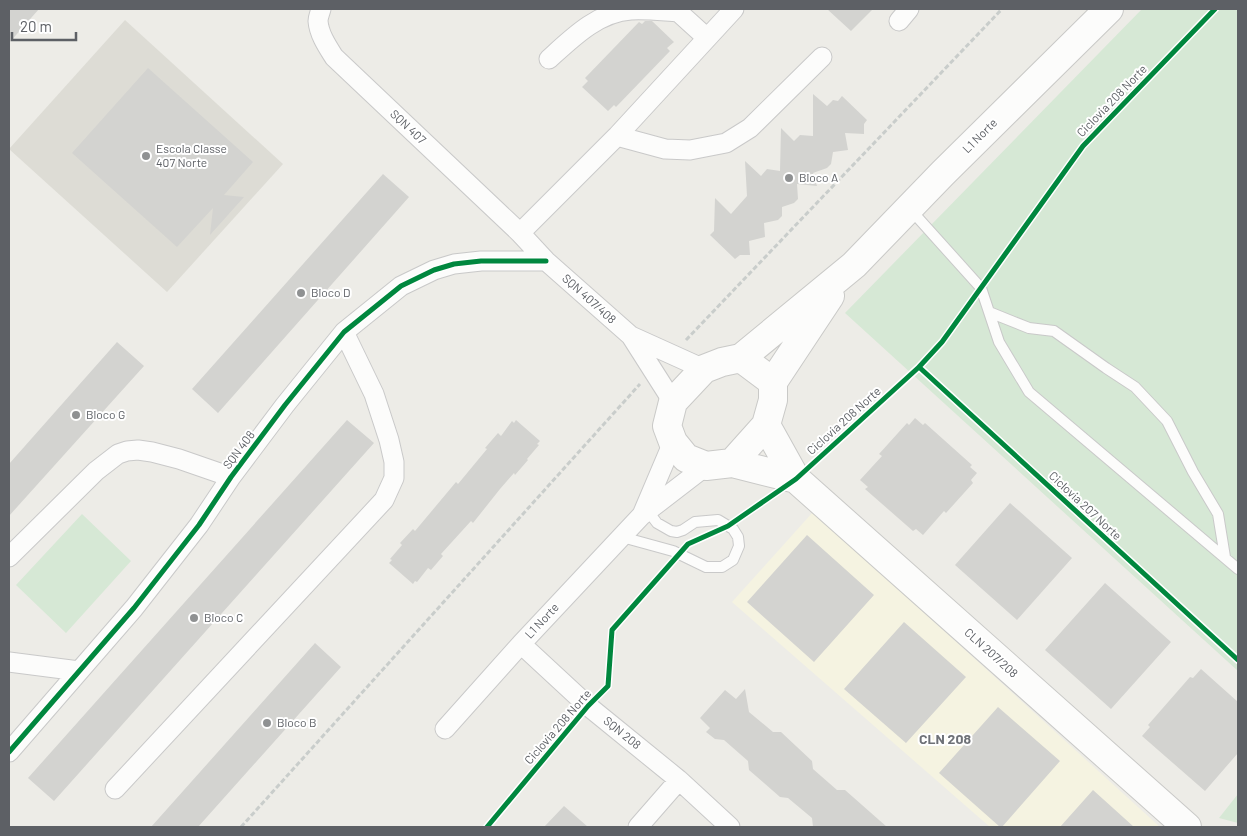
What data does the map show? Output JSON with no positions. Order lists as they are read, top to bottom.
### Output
{
  "streets": {
    "street": [
      "SQN 407",
      "L1 Norte",
      "SQN 407/408",
      "SQN 408",
      "CLN 207/208",
      "SQN 208"
    ],
    "cycle path": ["Ciclovia 208 Norte", "Ciclovia 207 Norte"]
  },
  "crossings": [
    ["SQN 407", "SQN 407/408"],
    ["SQN 407", "SQN 408"],
    ["L1 Norte", "SQN 407/408"],
    ["L1 Norte", "CLN 207/208"],
    ["L1 Norte", "SQN 208"],
    ["SQN 407/408", "SQN 408"],
    ["SQN 407/408", "CLN 207/208"]
  ],
  "districts": ["CLN 208"],
  "places": [
    "Escola Classe 407 Norte",
    "Bloco A",
    "Bloco D",
    "Bloco G",
    "Bloco C",
    "Bloco B"
  ],
  "scale_bar": "20 m"
}
